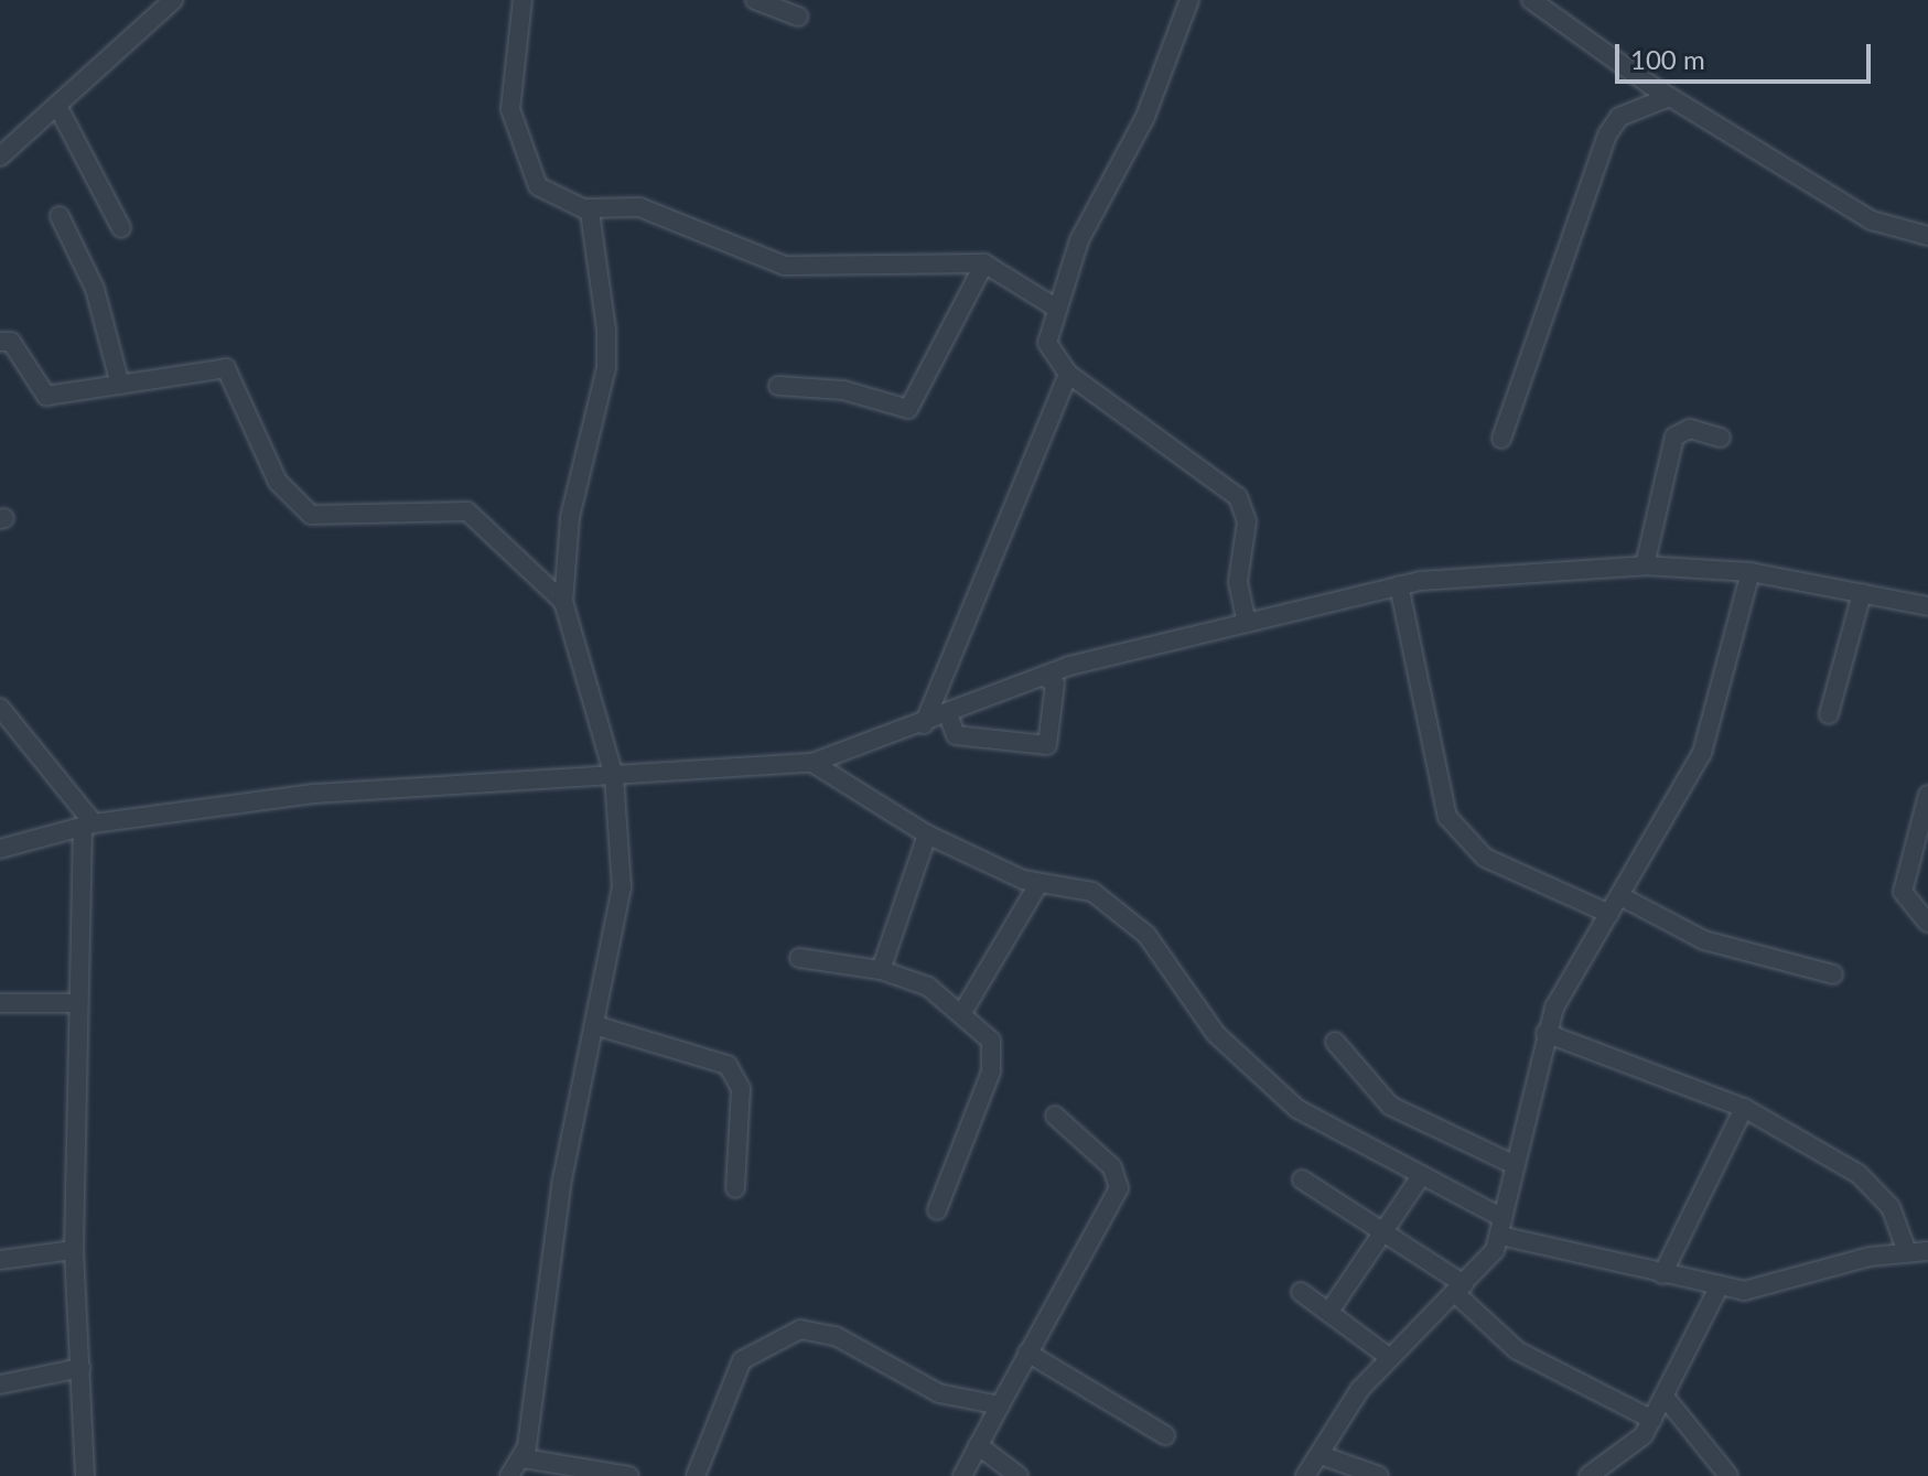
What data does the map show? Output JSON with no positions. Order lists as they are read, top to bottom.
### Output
{
  "scale_bar": "100 m"
}
